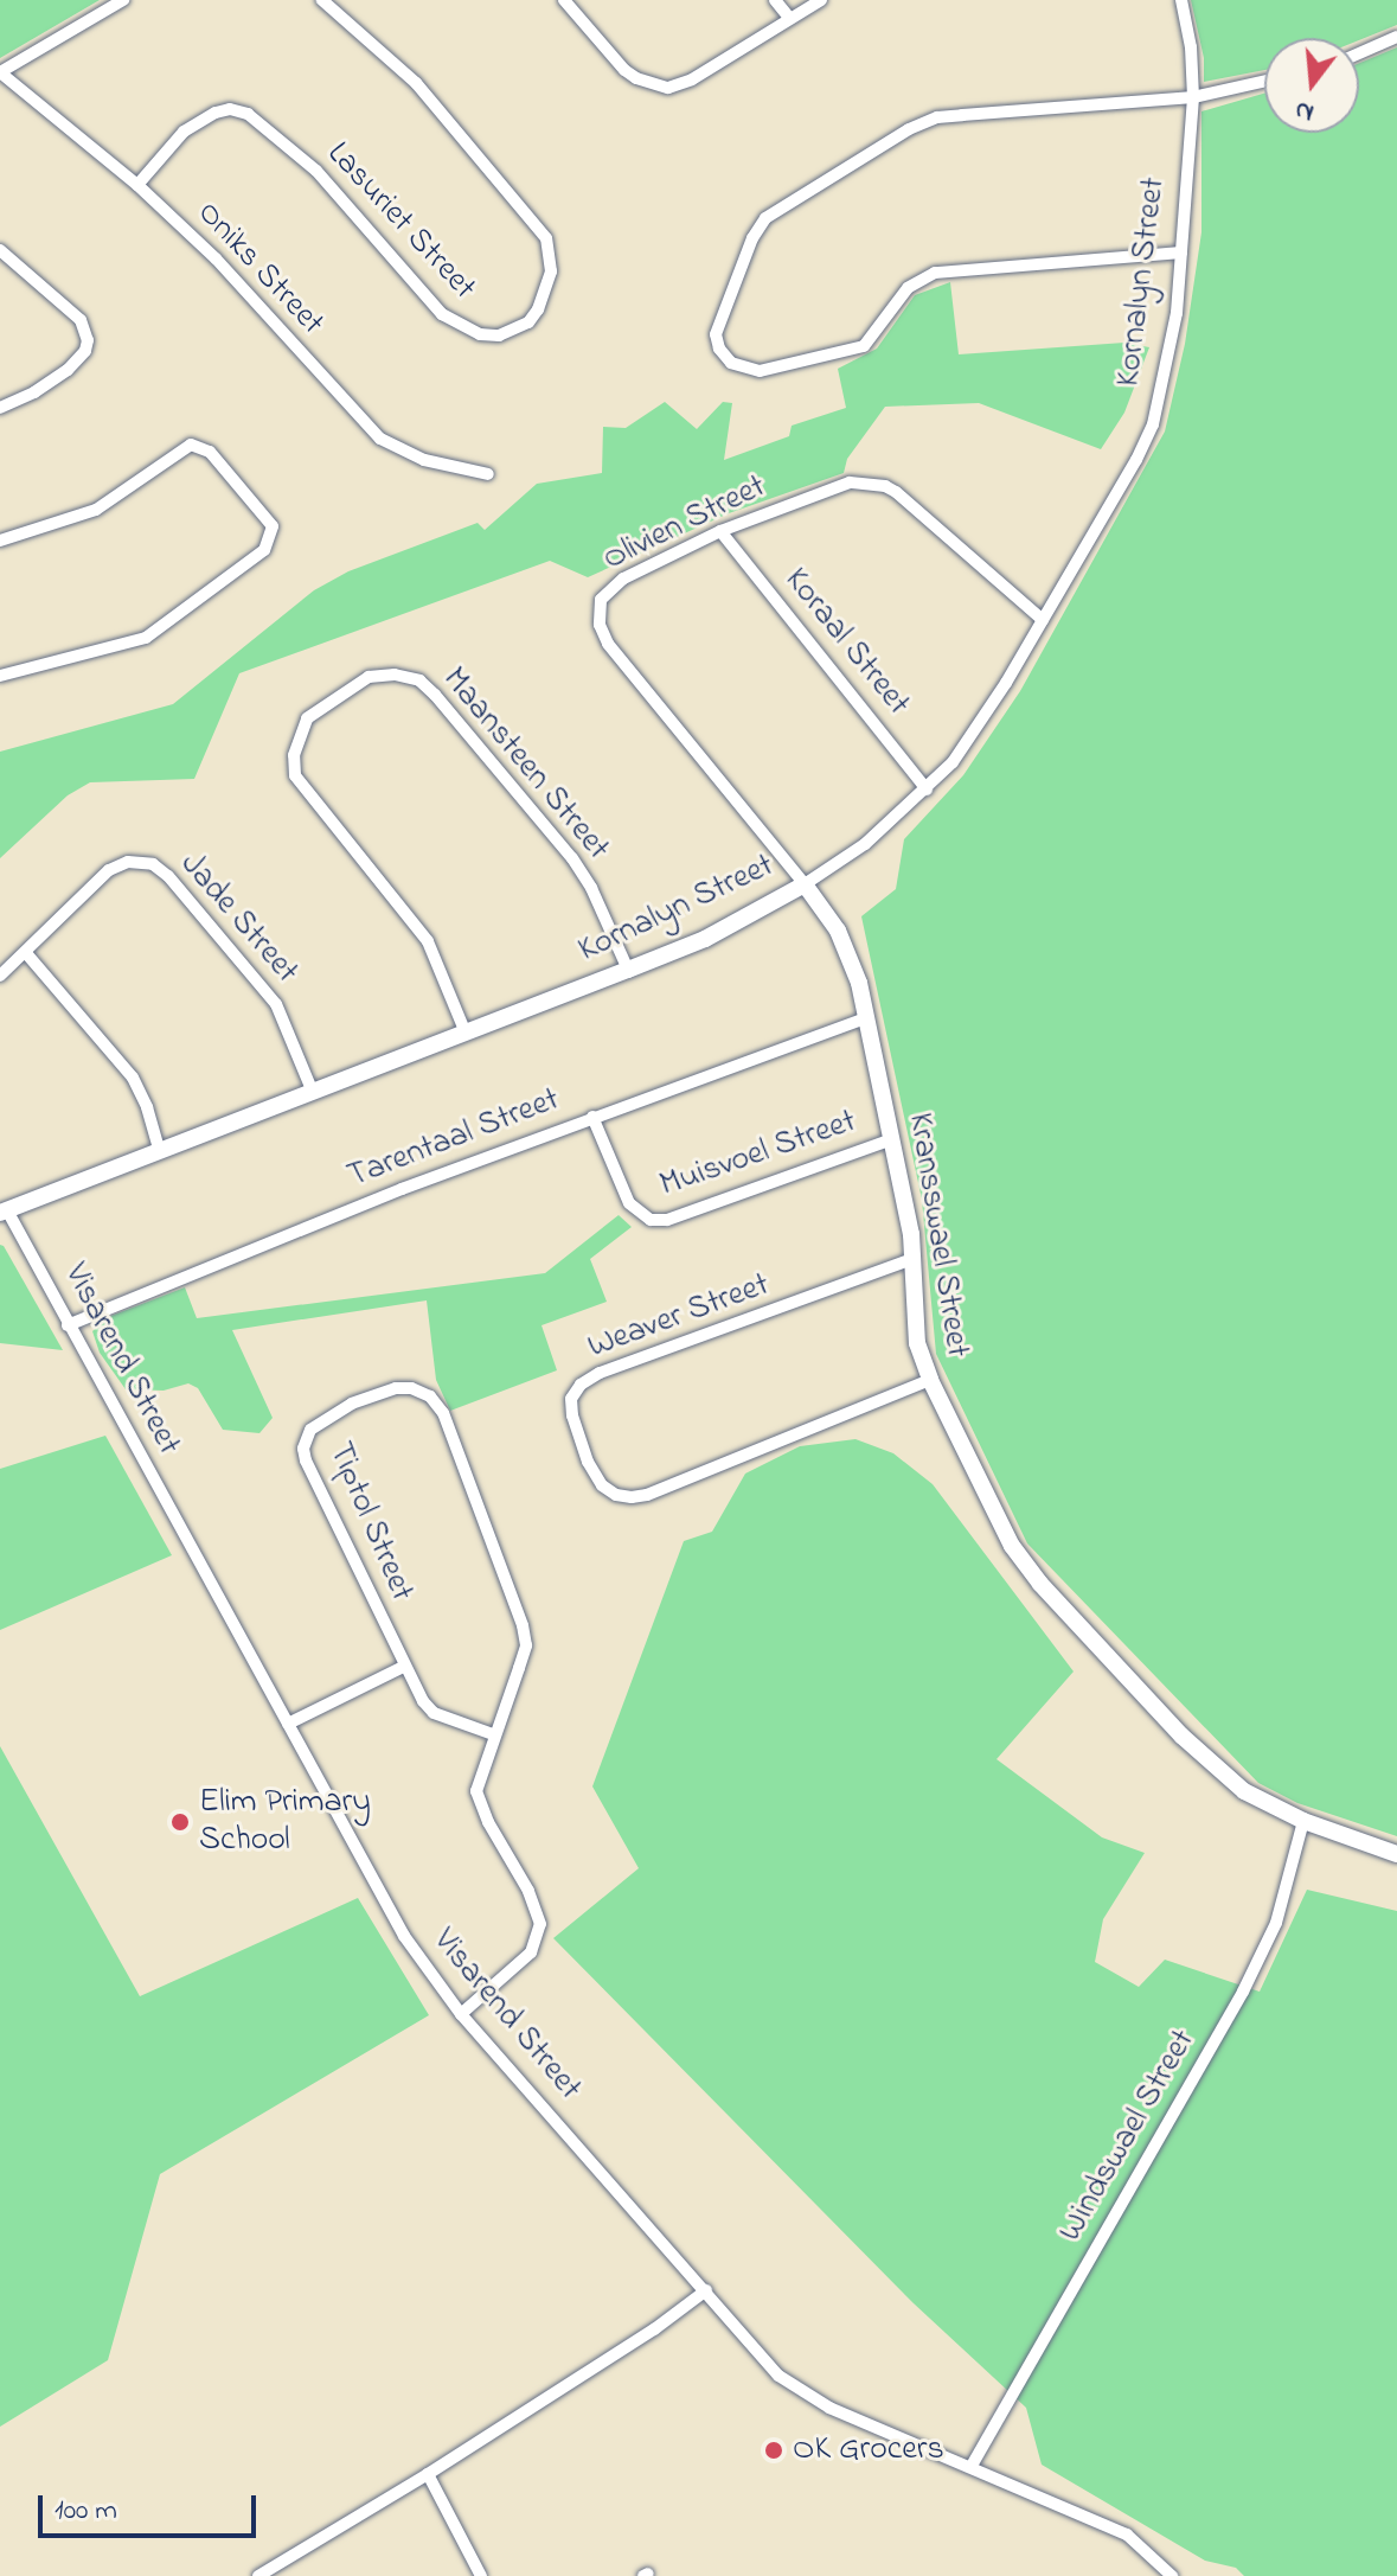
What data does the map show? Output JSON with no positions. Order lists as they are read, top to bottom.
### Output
{
  "streets": {
    "street": [
      "Lasuriet Street",
      "Oniks Street",
      "Kornalyn Street",
      "Olivien Street",
      "Koraal Street",
      "Maansteen Street",
      "Jade Street",
      "Tarentaal Street",
      "Muisvoel Street",
      "Kransswael Street",
      "Weaver Street",
      "Visarend Street",
      "Tiptol Street",
      "Windswael Street"
    ]
  },
  "crossings": [
    ["Lasuriet Street", "Oniks Street"],
    ["Kornalyn Street", "Olivien Street"],
    ["Kornalyn Street", "Koraal Street"],
    ["Kornalyn Street", "Maansteen Street"],
    ["Kornalyn Street", "Jade Street"],
    ["Kornalyn Street", "Kransswael Street"],
    ["Kornalyn Street", "Visarend Street"],
    ["Olivien Street", "Koraal Street"],
    ["Olivien Street", "Kransswael Street"],
    ["Tarentaal Street", "Muisvoel Street"],
    ["Tarentaal Street", "Kransswael Street"],
    ["Tarentaal Street", "Visarend Street"],
    ["Muisvoel Street", "Kransswael Street"],
    ["Kransswael Street", "Weaver Street"],
    ["Kransswael Street", "Windswael Street"],
    ["Visarend Street", "Tiptol Street"],
    ["Visarend Street", "Windswael Street"]
  ],
  "places": ["Elim Primary School", "OK Grocers"],
  "scale_bar": "100 m",
  "north": "bottom"
}
